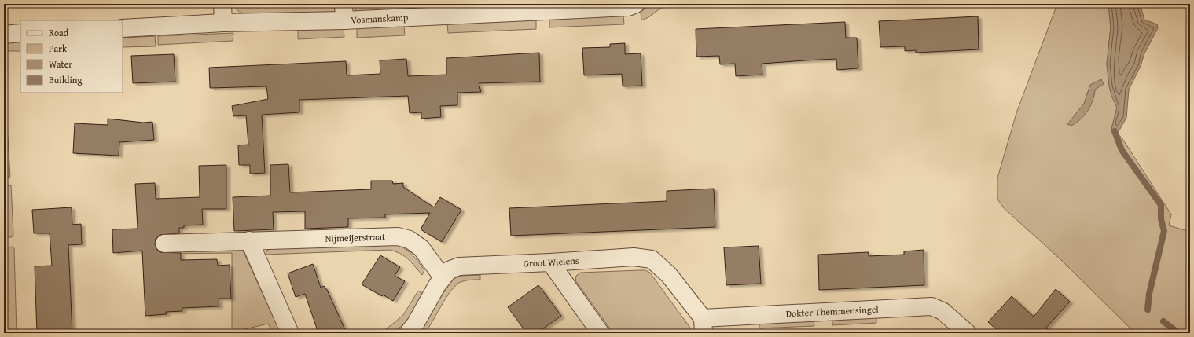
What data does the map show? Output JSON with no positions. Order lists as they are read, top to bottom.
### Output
{
  "streets": {
    "street": [
      "Vosmanskamp",
      "Nijmeijerstraat",
      "Groot Wielens",
      "Dokter Themmensingel"
    ]
  },
  "crossings": [
    ["Nijmeijerstraat", "Groot Wielens"],
    ["Groot Wielens", "Dokter Themmensingel"]
  ],
  "legend": [
    "Road",
    "Park",
    "Water",
    "Building"
  ]
}
